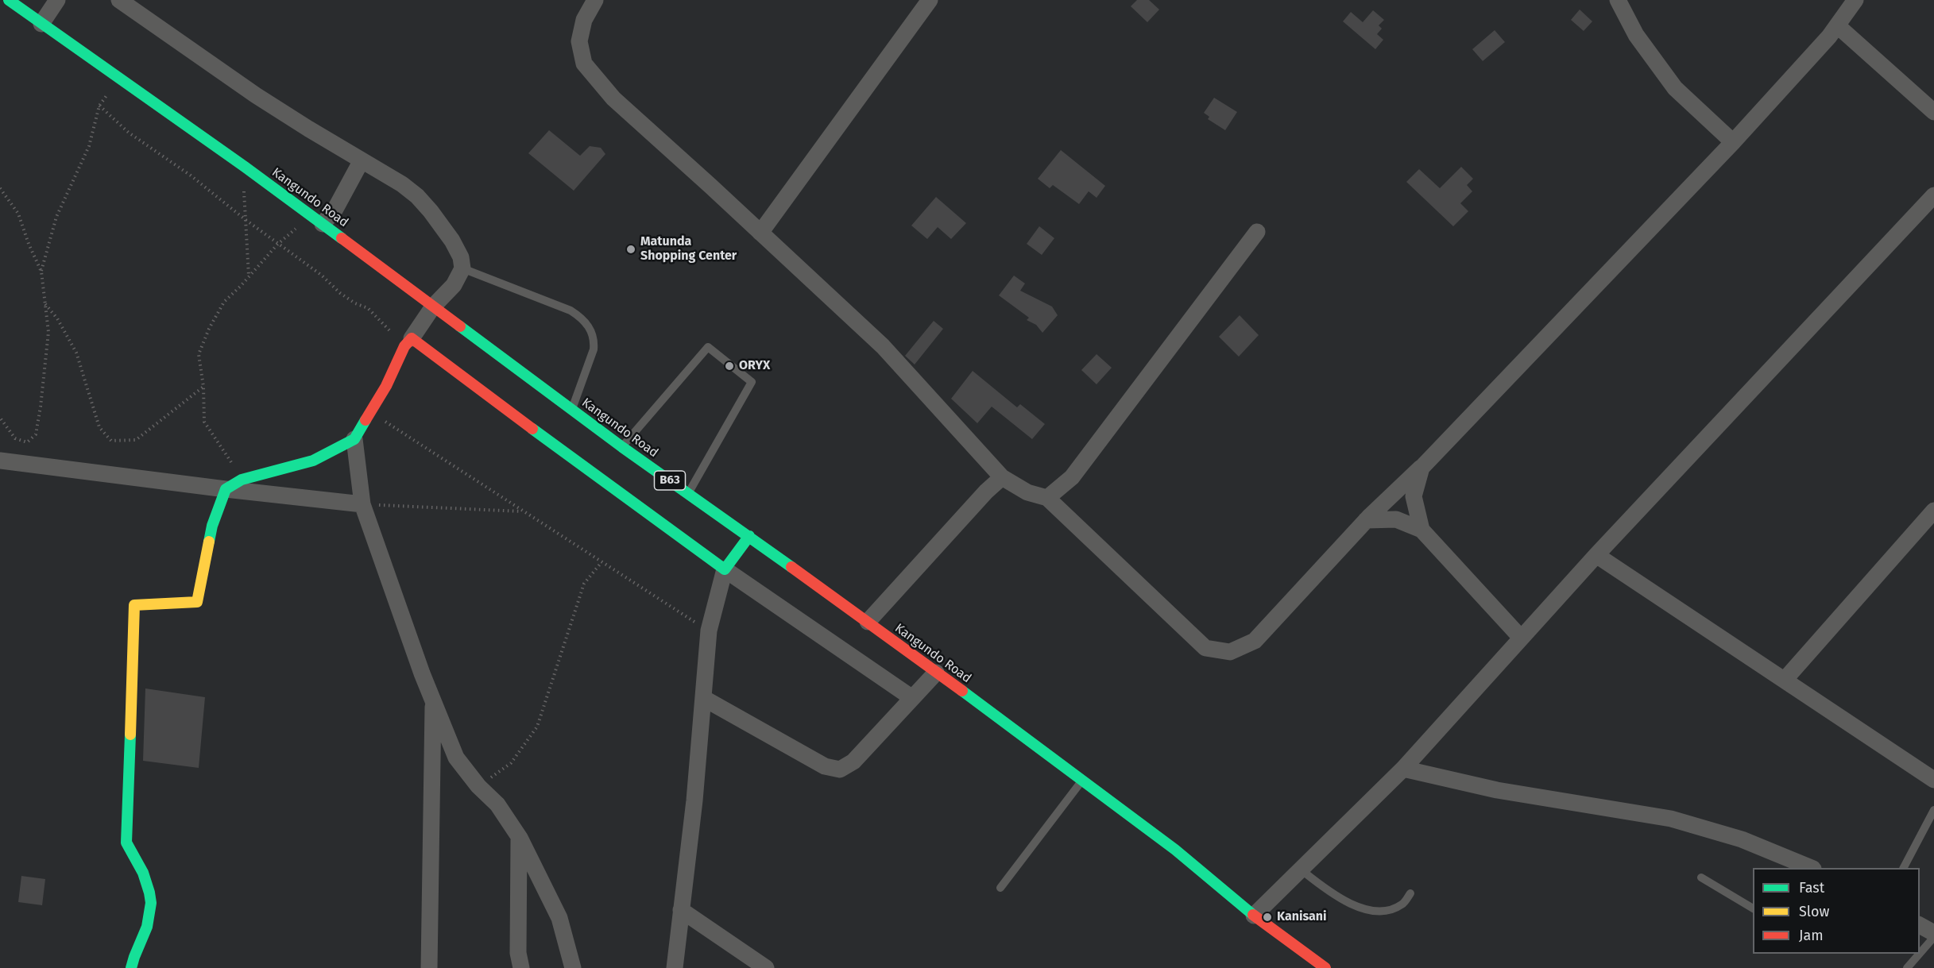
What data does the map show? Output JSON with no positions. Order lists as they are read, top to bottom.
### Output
{
  "streets": {
    "main road": ["Kangundo Road", "B63"]
  },
  "places": ["Matunda Shopping Center", "ORYX", "Kanisani"],
  "legend": ["Fast", "Slow", "Jam"]
}
